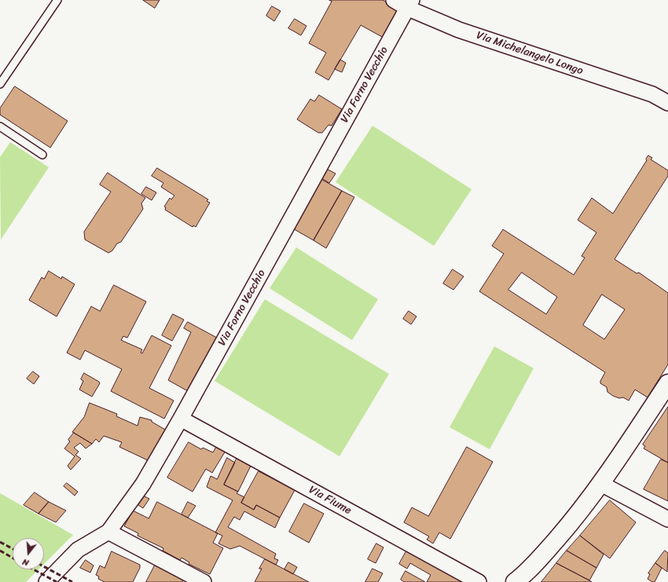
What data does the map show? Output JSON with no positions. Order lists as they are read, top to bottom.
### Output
{
  "streets": {
    "street": ["Via Michelangelo Longo", "Via Forno Vecchio", "Via Fiume"]
  },
  "crossings": [
    ["Via Michelangelo Longo", "Via Forno Vecchio"],
    ["Via Forno Vecchio", "Via Fiume"]
  ],
  "north": "bottom"
}
